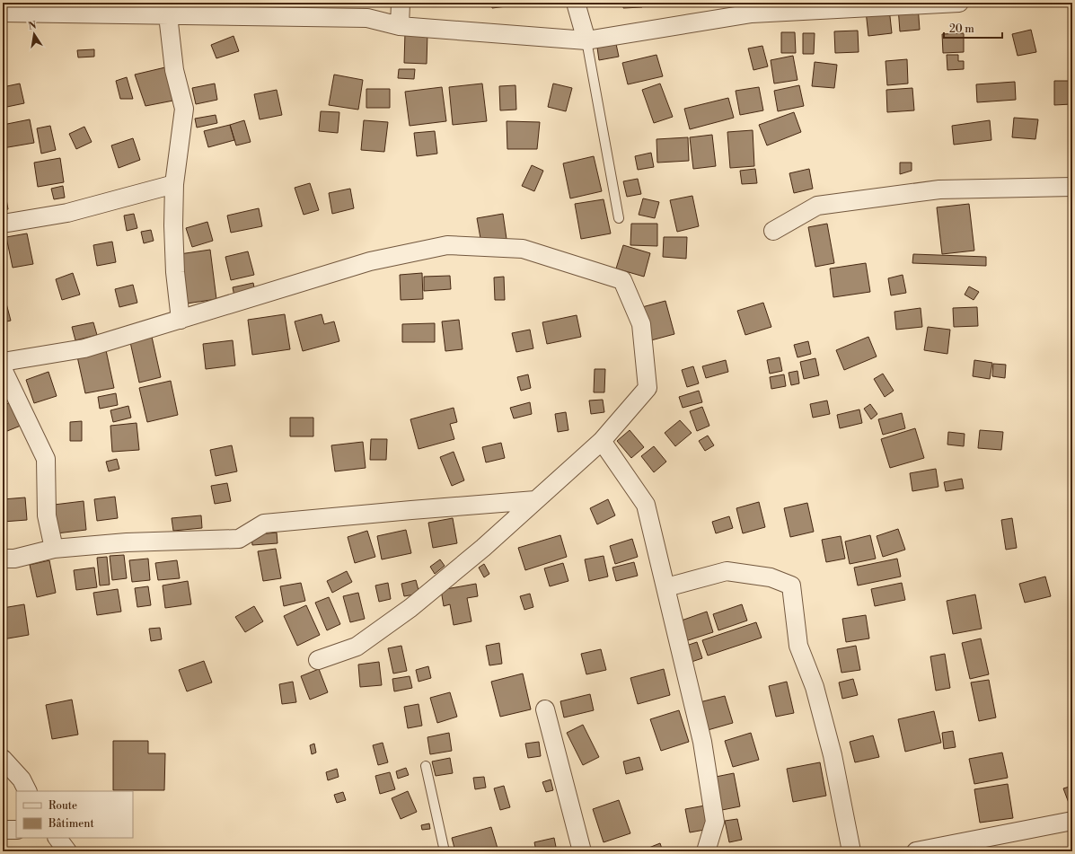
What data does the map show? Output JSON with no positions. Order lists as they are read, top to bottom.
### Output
{
  "legend": ["Route", "Bâtiment"],
  "scale_bar": "20 m",
  "north": "top"
}
